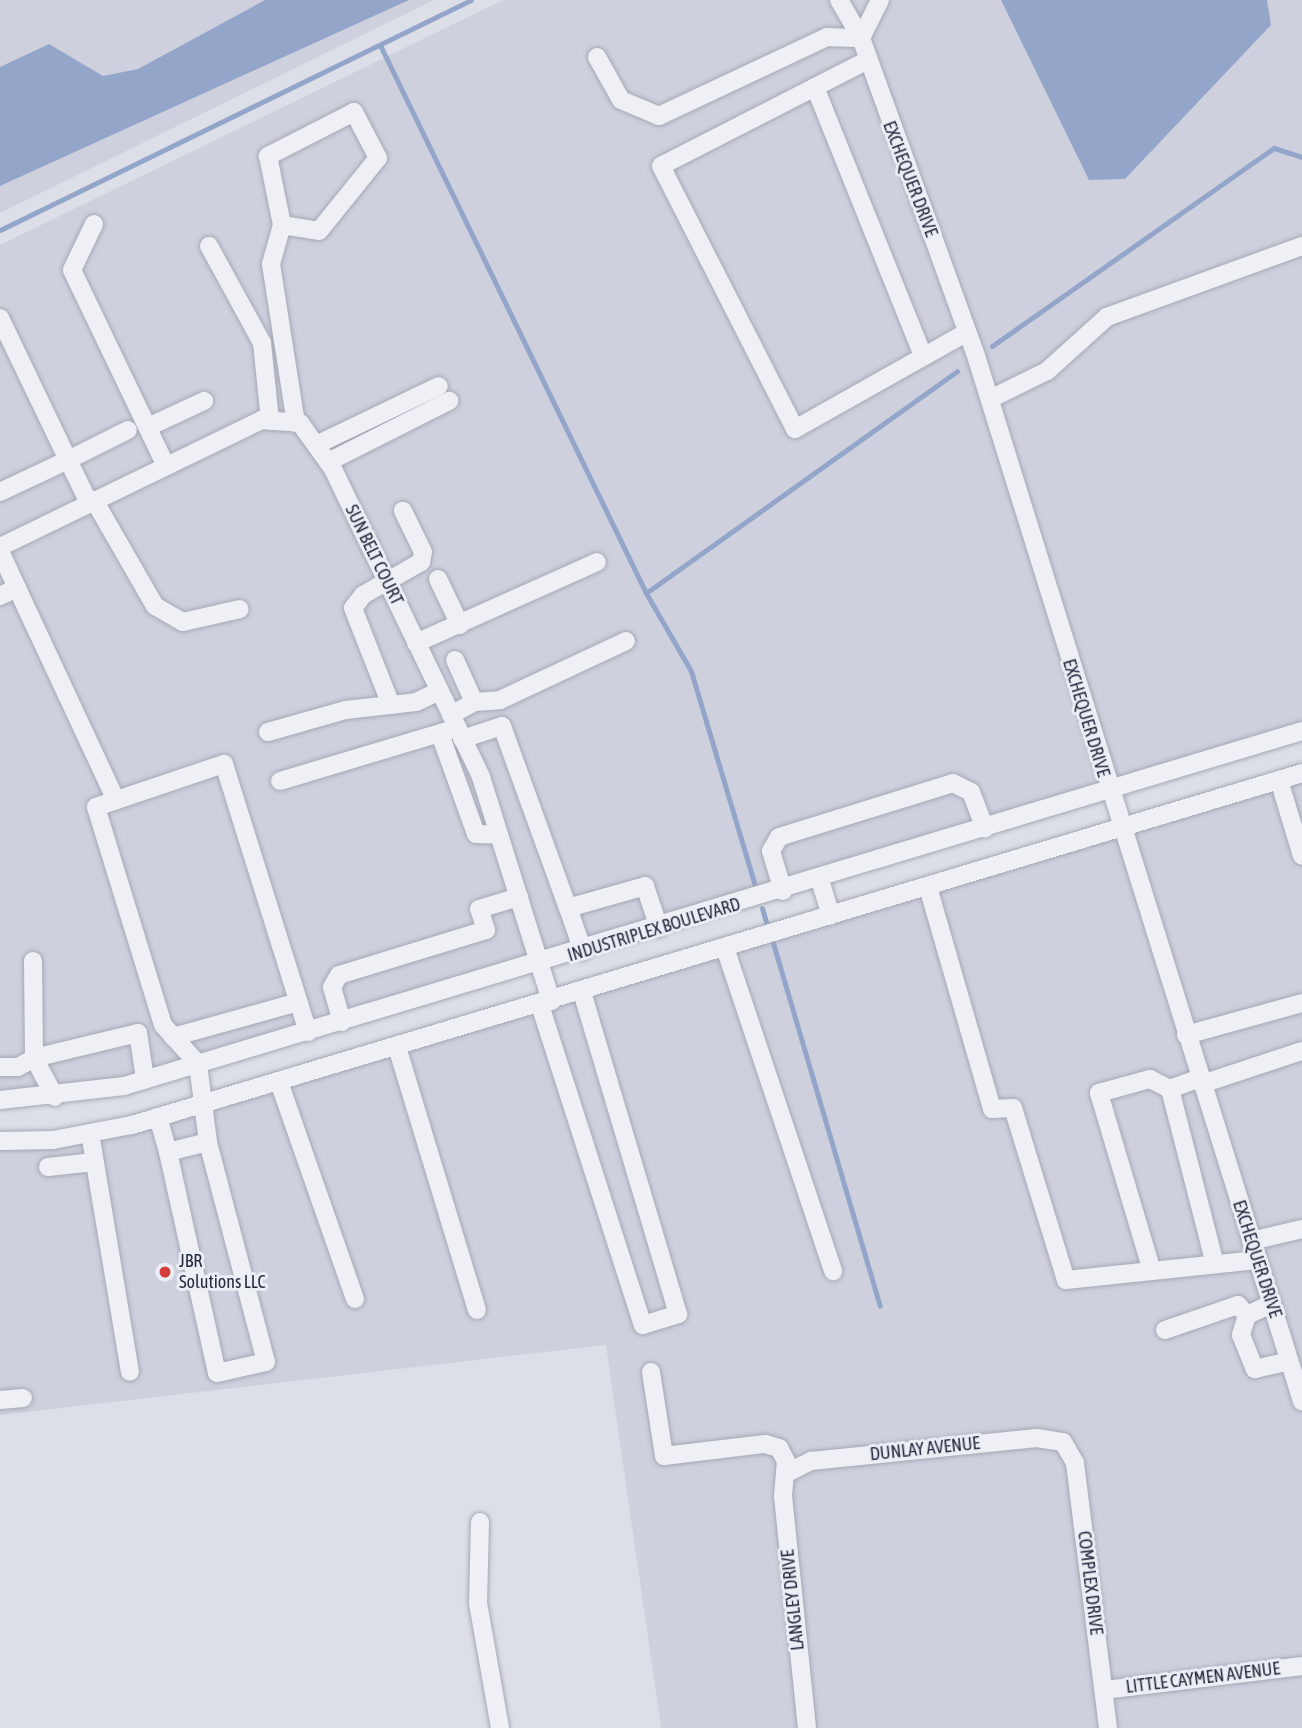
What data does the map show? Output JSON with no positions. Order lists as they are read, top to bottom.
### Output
{
  "streets": {
    "street": [
      "EXCHEQUER DRIVE",
      "SUN BELT COURT",
      "INDUSTRIPLEX BOULEVARD",
      "DUNLAY AVENUE",
      "COMPLEX DRIVE",
      "LANGLEY DRIVE",
      "LITTLE CAYMEN AVENUE"
    ]
  },
  "crossings": [
    ["EXCHEQUER DRIVE", "INDUSTRIPLEX BOULEVARD"],
    ["SUN BELT COURT", "INDUSTRIPLEX BOULEVARD"],
    ["DUNLAY AVENUE", "COMPLEX DRIVE"],
    ["DUNLAY AVENUE", "LANGLEY DRIVE"],
    ["COMPLEX DRIVE", "LITTLE CAYMEN AVENUE"]
  ],
  "places": ["JBR Solutions LLC"]
}
